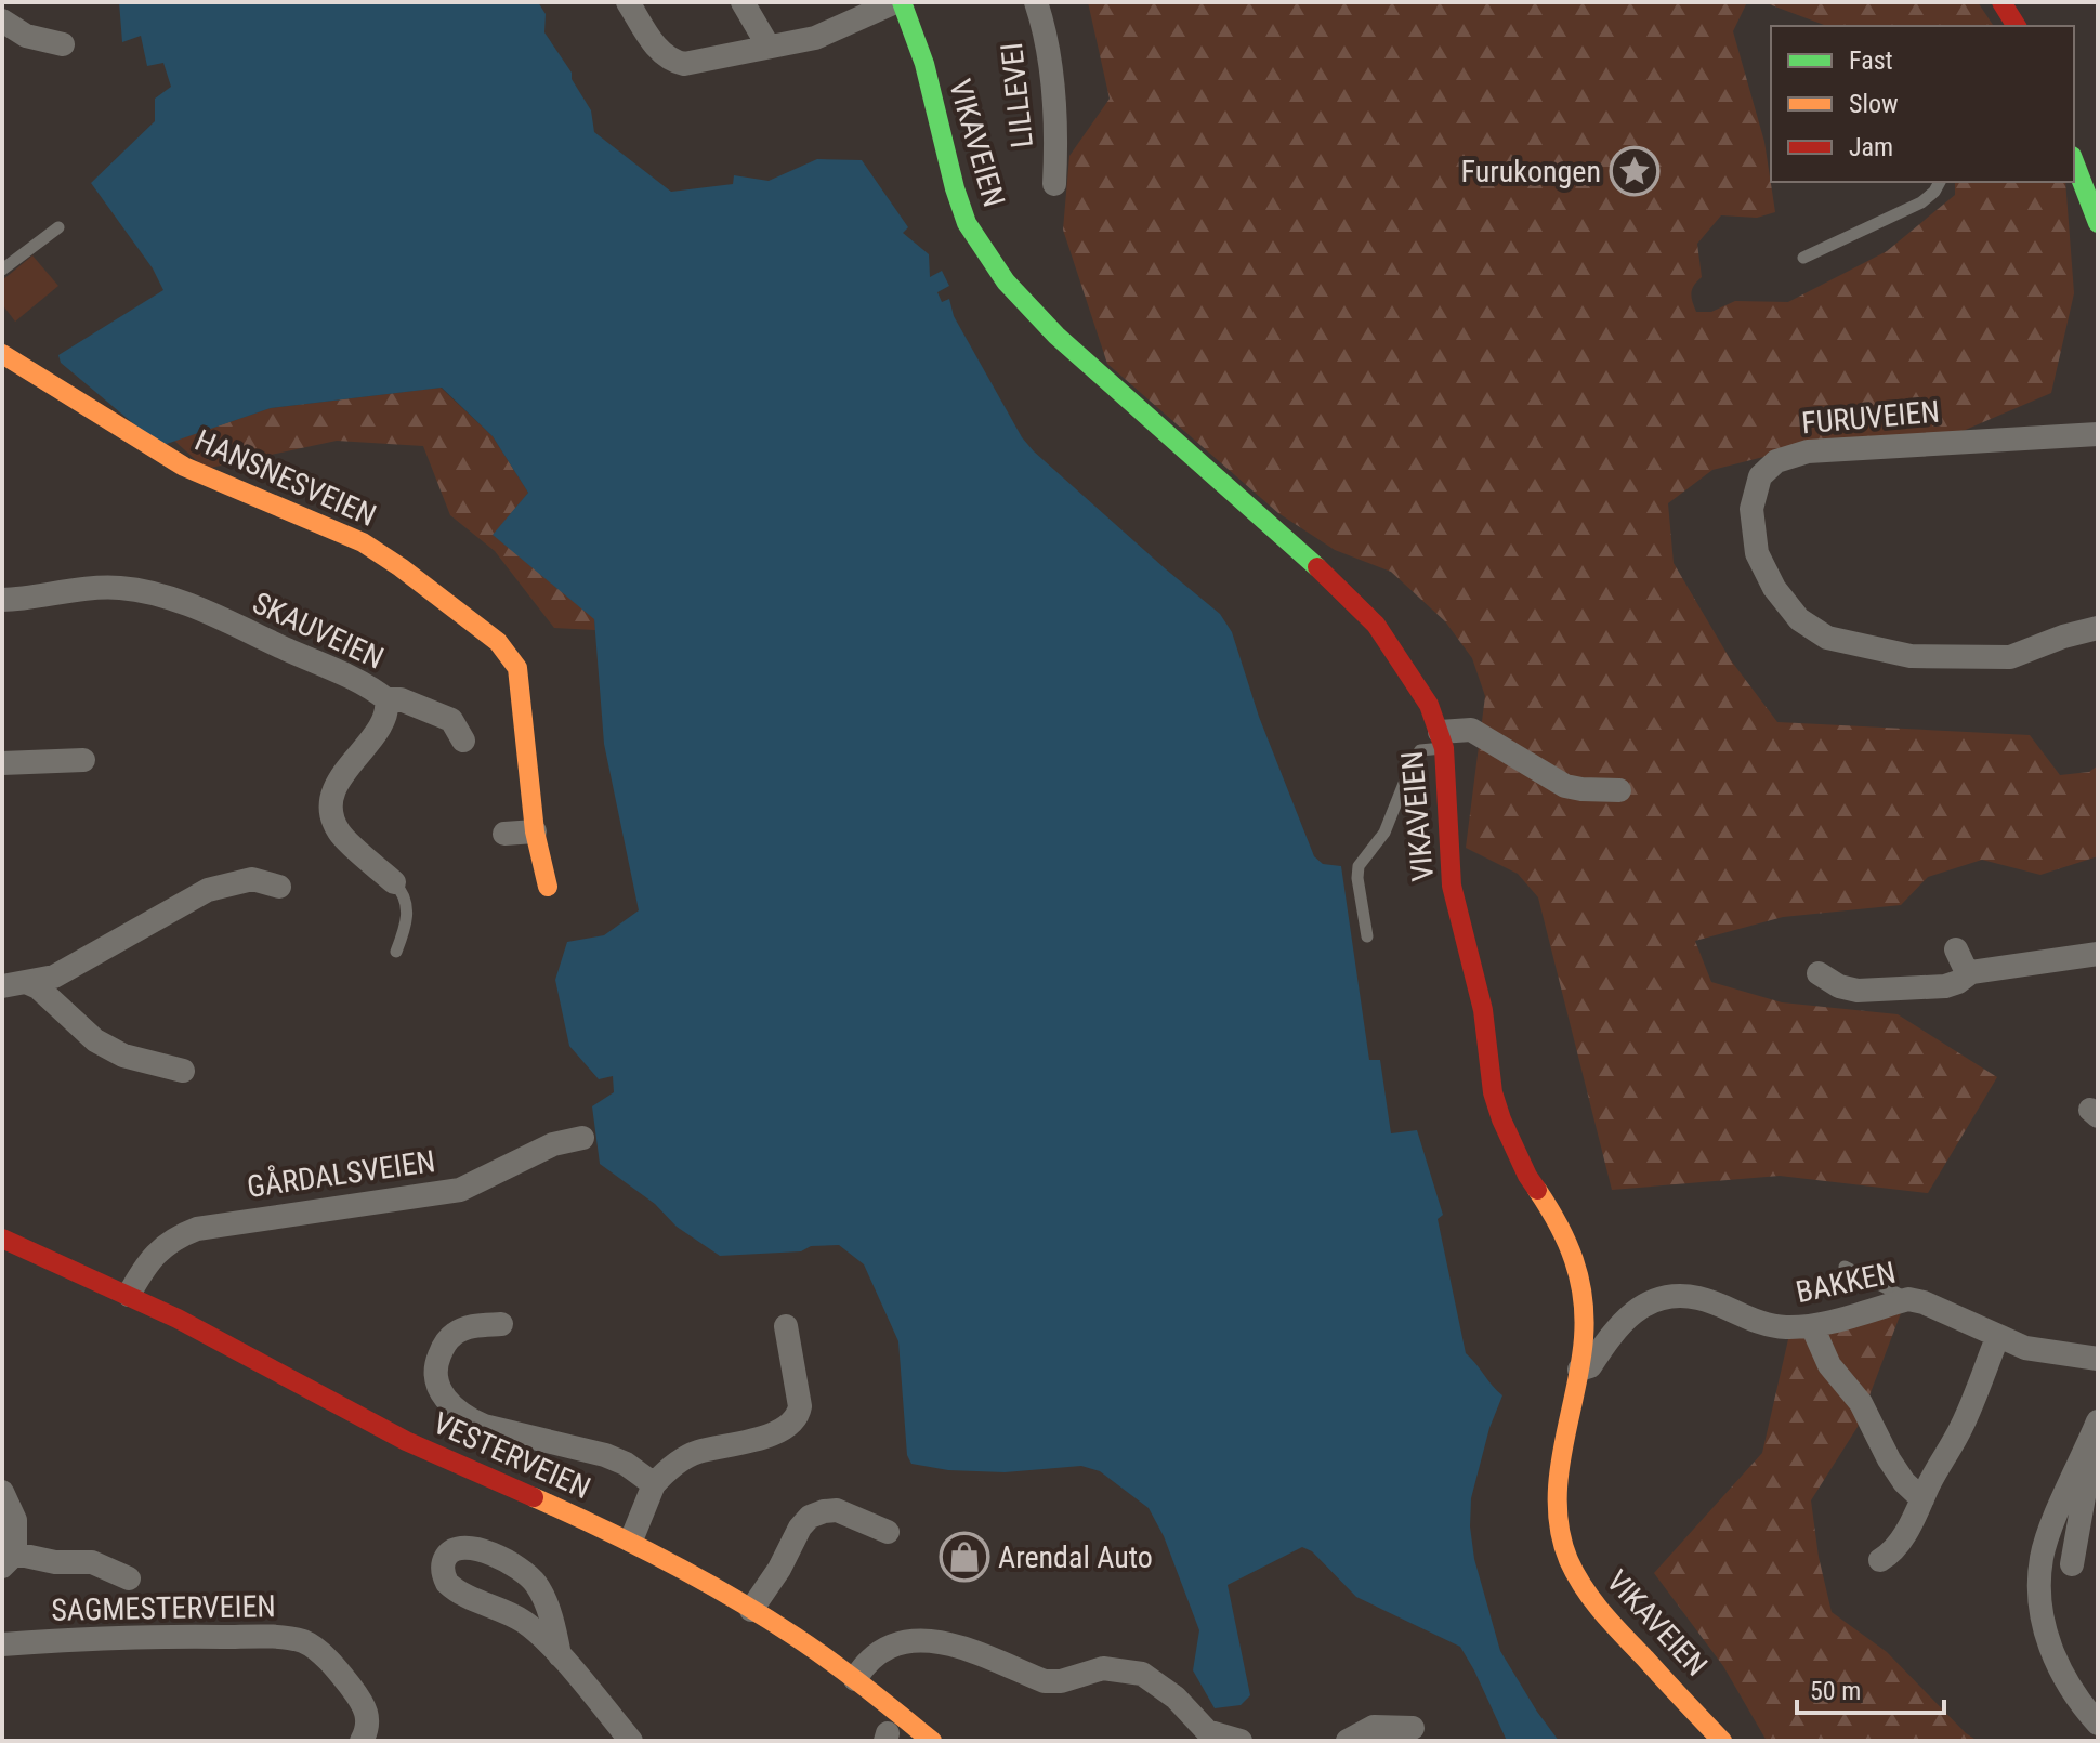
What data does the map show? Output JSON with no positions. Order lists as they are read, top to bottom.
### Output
{
  "streets": {
    "main road": ["VIKAVEIEN", "HANSNESVEIEN", "VESTERVEIEN"],
    "street": [
      "LILLEVEI",
      "FURUVEIEN",
      "SKAUVEIEN",
      "GÅRDALSVEIEN",
      "BAKKEN",
      "SAGMESTERVEIEN"
    ]
  },
  "crossings": [
    ["VIKAVEIEN", "BAKKEN"],
    ["GÅRDALSVEIEN", "VESTERVEIEN"]
  ],
  "places": {
    "place": ["Furukongen"],
    "shop": ["Arendal Auto"]
  },
  "legend": ["Fast", "Slow", "Jam"],
  "scale_bar": "50 m"
}
